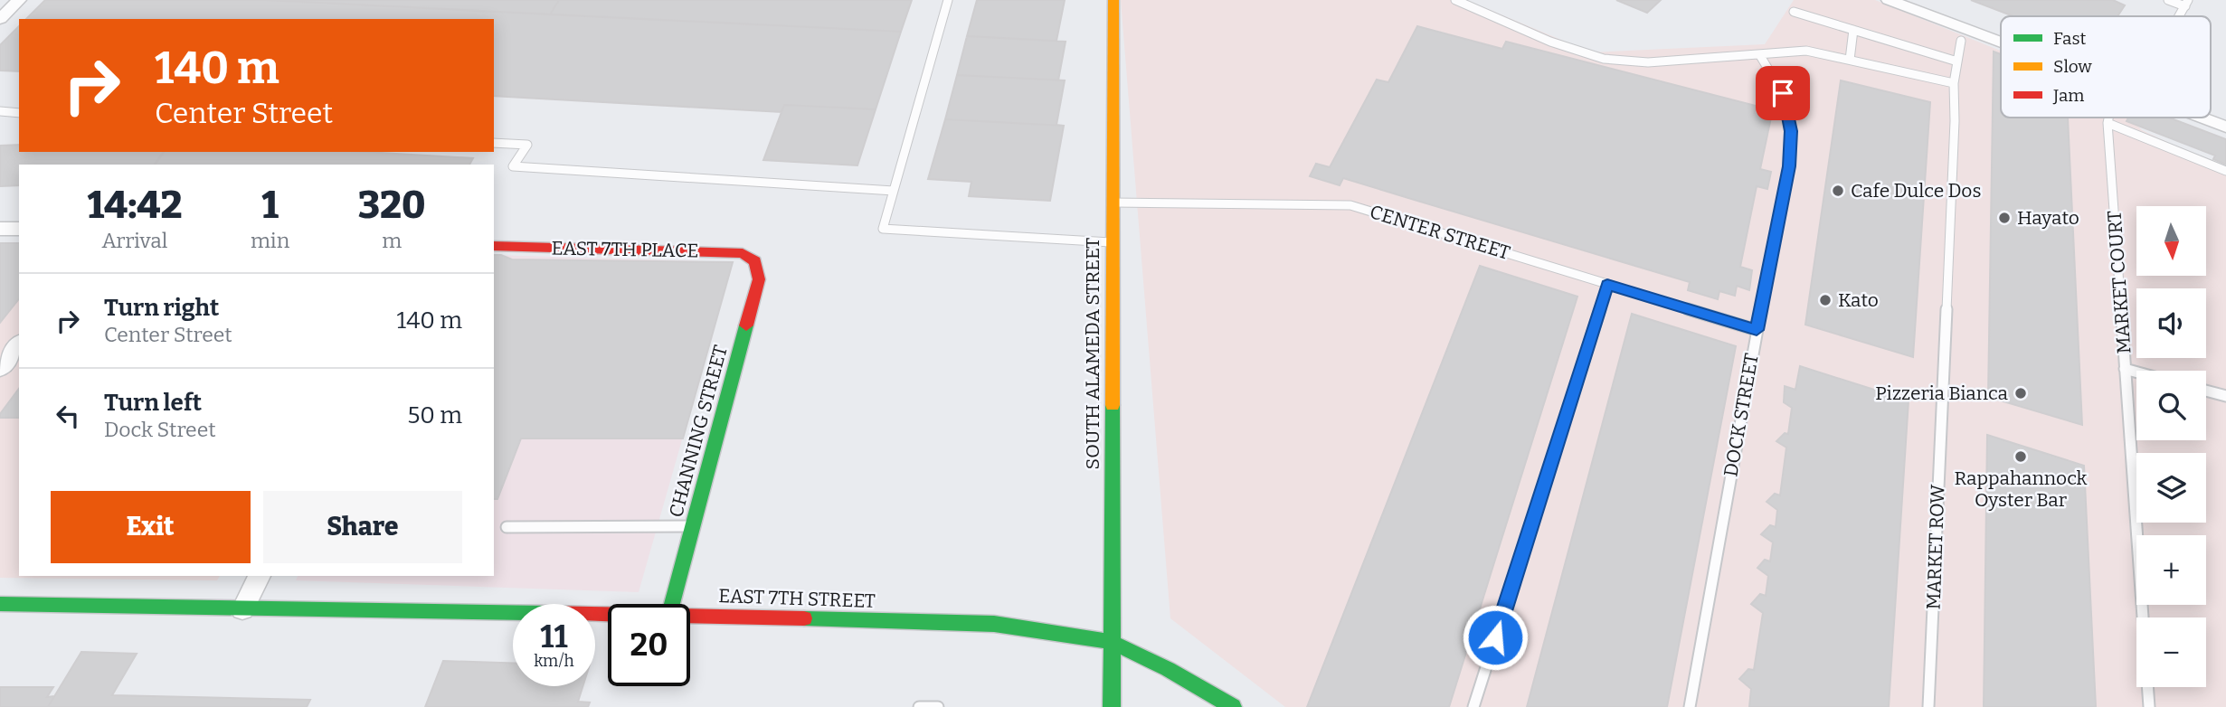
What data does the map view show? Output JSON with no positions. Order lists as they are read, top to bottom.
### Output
{
  "streets": {
    "main road": [
      "EAST 7TH PLACE",
      "SOUTH ALAMEDA STREET",
      "CHANNING STREET",
      "EAST 7TH STREET"
    ],
    "lane": [
      "CENTER STREET",
      "MARKET COURT",
      "DOCK STREET",
      "MARKET ROW"
    ]
  },
  "crossings": [
    ["CENTER STREET", "SOUTH ALAMEDA STREET"],
    ["CENTER STREET", "DOCK STREET"],
    ["EAST 7TH PLACE", "CHANNING STREET"],
    ["SOUTH ALAMEDA STREET", "EAST 7TH STREET"]
  ],
  "places": [
    "Cafe Dulce Dos",
    "Hayato",
    "Kato",
    "Pizzeria Bianca",
    "Rappahannock Oyster Bar"
  ],
  "legend": ["Fast", "Slow", "Jam"],
  "north": "bottom",
  "page": {
    "turn": ["140 m", "Center Street"],
    "eta": [
      "14:42",
      "Arrival",
      "1",
      "min",
      "320",
      "m"
    ],
    "map_buttons": ["+", "−"],
    "list": [
      {
        "name": "Turn right",
        "note": "Center Street",
        "value": "140 m"
      },
      {
        "name": "Turn left",
        "note": "Dock Street",
        "value": "50 m"
      }
    ],
    "buttons": ["Exit", "Share"],
    "speed": "11 km/h",
    "limit": "20"
  }
}
